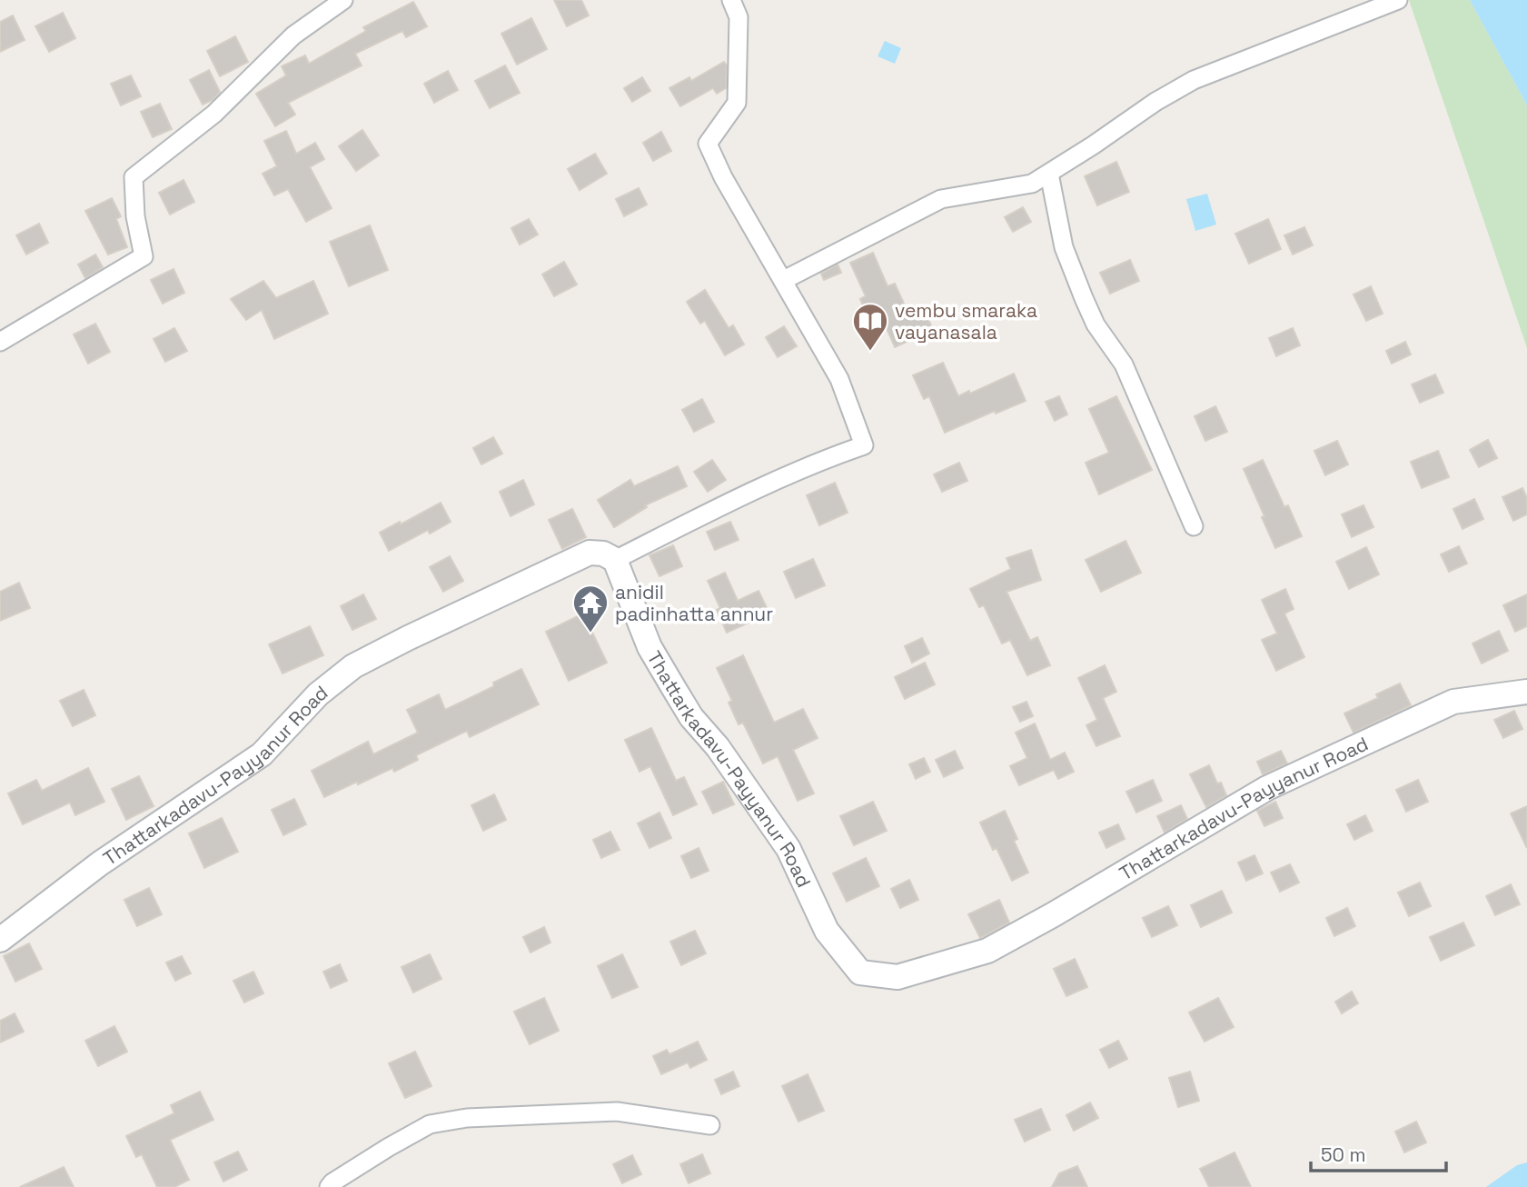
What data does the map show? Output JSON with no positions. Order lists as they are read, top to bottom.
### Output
{
  "streets": {
    "main road": ["Thattarkadavu-Payyanur Road"]
  },
  "places": {
    "library": ["vembu smaraka vayanasala"],
    "temple": ["anidil padinhatta annur"]
  },
  "scale_bar": "50 m"
}
